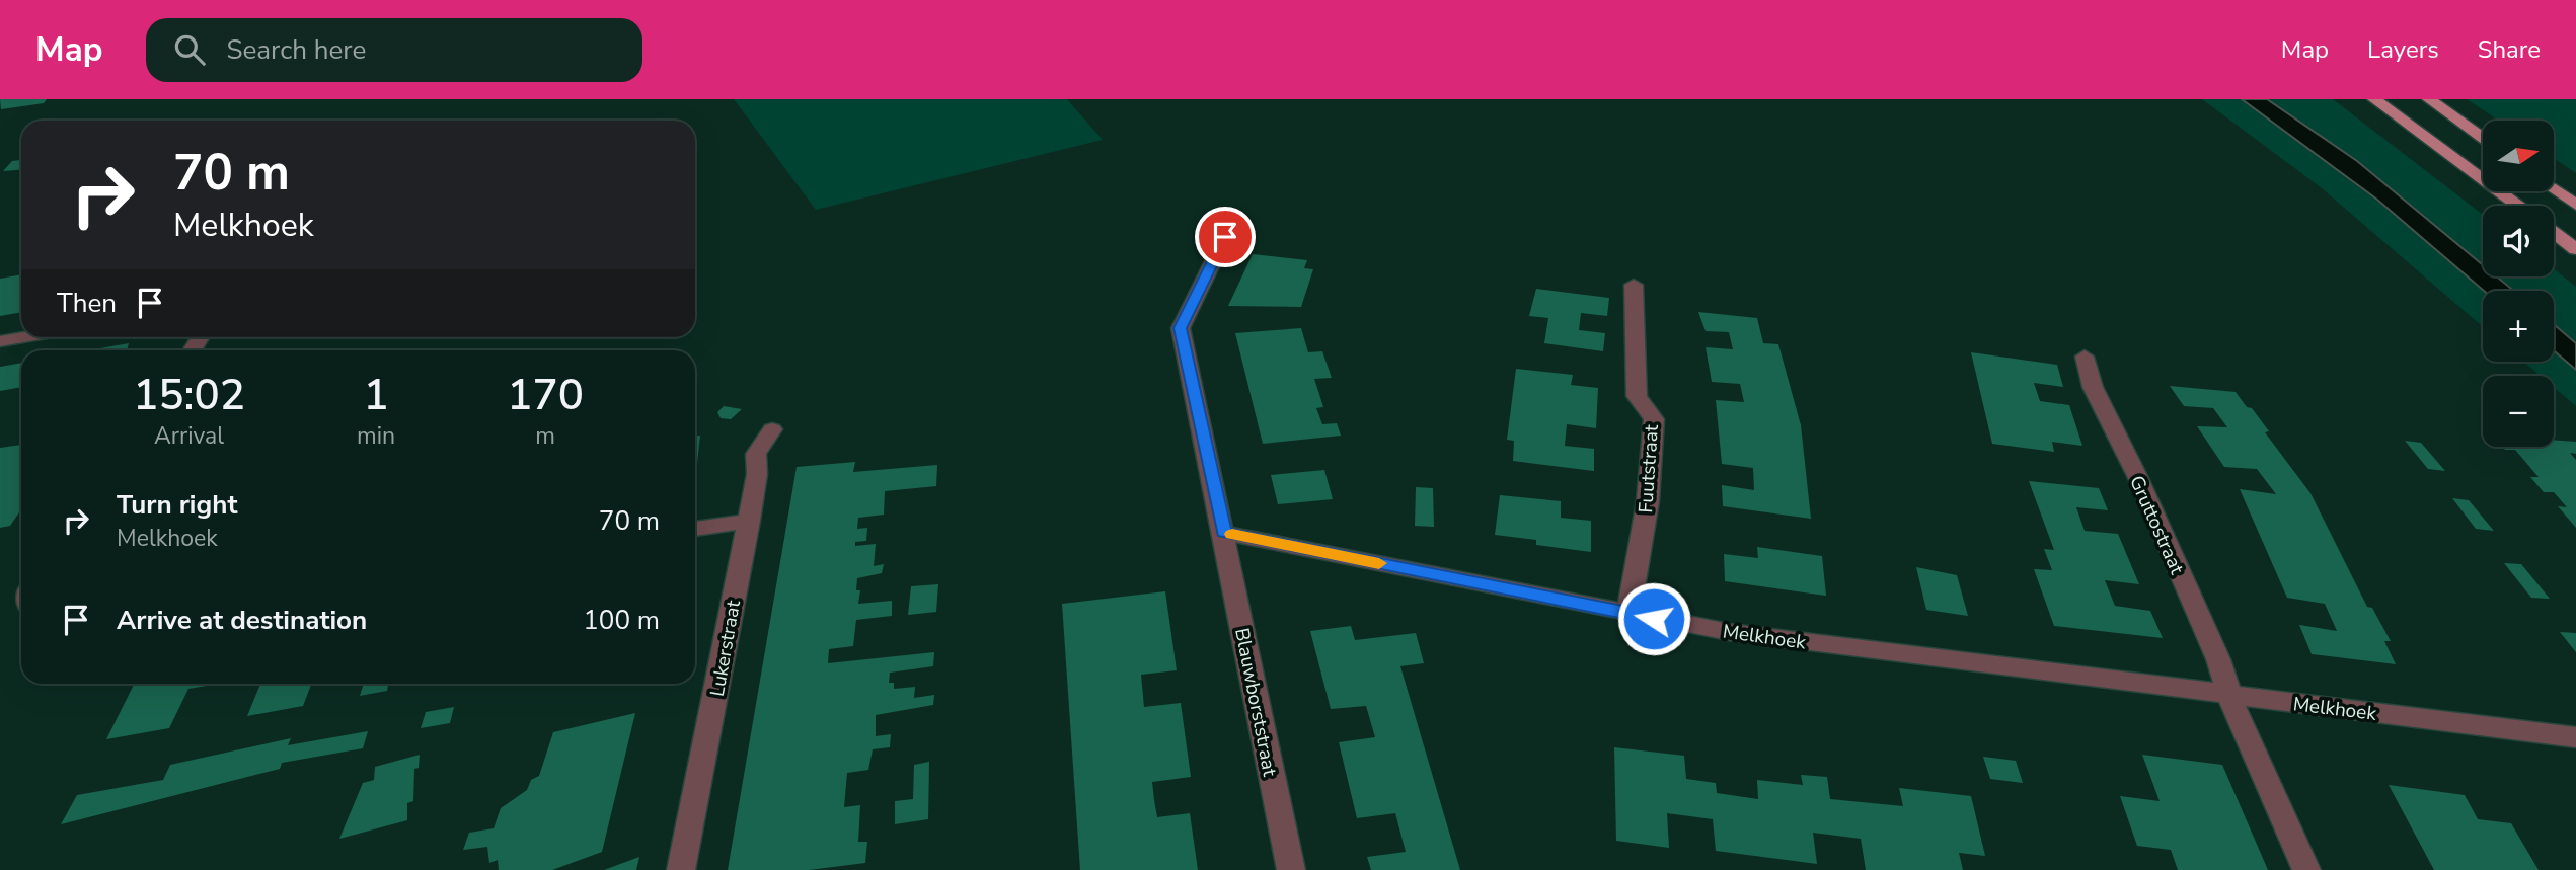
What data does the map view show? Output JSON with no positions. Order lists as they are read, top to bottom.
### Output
{
  "streets": {
    "street": [
      "Fuutstraat",
      "Gruttostraat",
      "Melkhoek",
      "Lukerstraat",
      "Blauwborststraat"
    ]
  },
  "crossings": [
    ["Fuutstraat", "Melkhoek"],
    ["Gruttostraat", "Melkhoek"],
    ["Melkhoek", "Blauwborststraat"]
  ],
  "north": "right",
  "page": {
    "header": "Map",
    "search": "Search here",
    "nav": ["Map", "Layers", "Share"],
    "map_buttons": ["+", "−"],
    "turn": ["70 m", "Melkhoek"],
    "then": "Then",
    "eta": [
      "15:02",
      "Arrival",
      "1",
      "min",
      "170",
      "m"
    ],
    "list": [
      {
        "name": "Turn right",
        "note": "Melkhoek",
        "value": "70 m"
      },
      {
        "name": "Arrive at destination",
        "value": "100 m"
      }
    ]
  }
}
